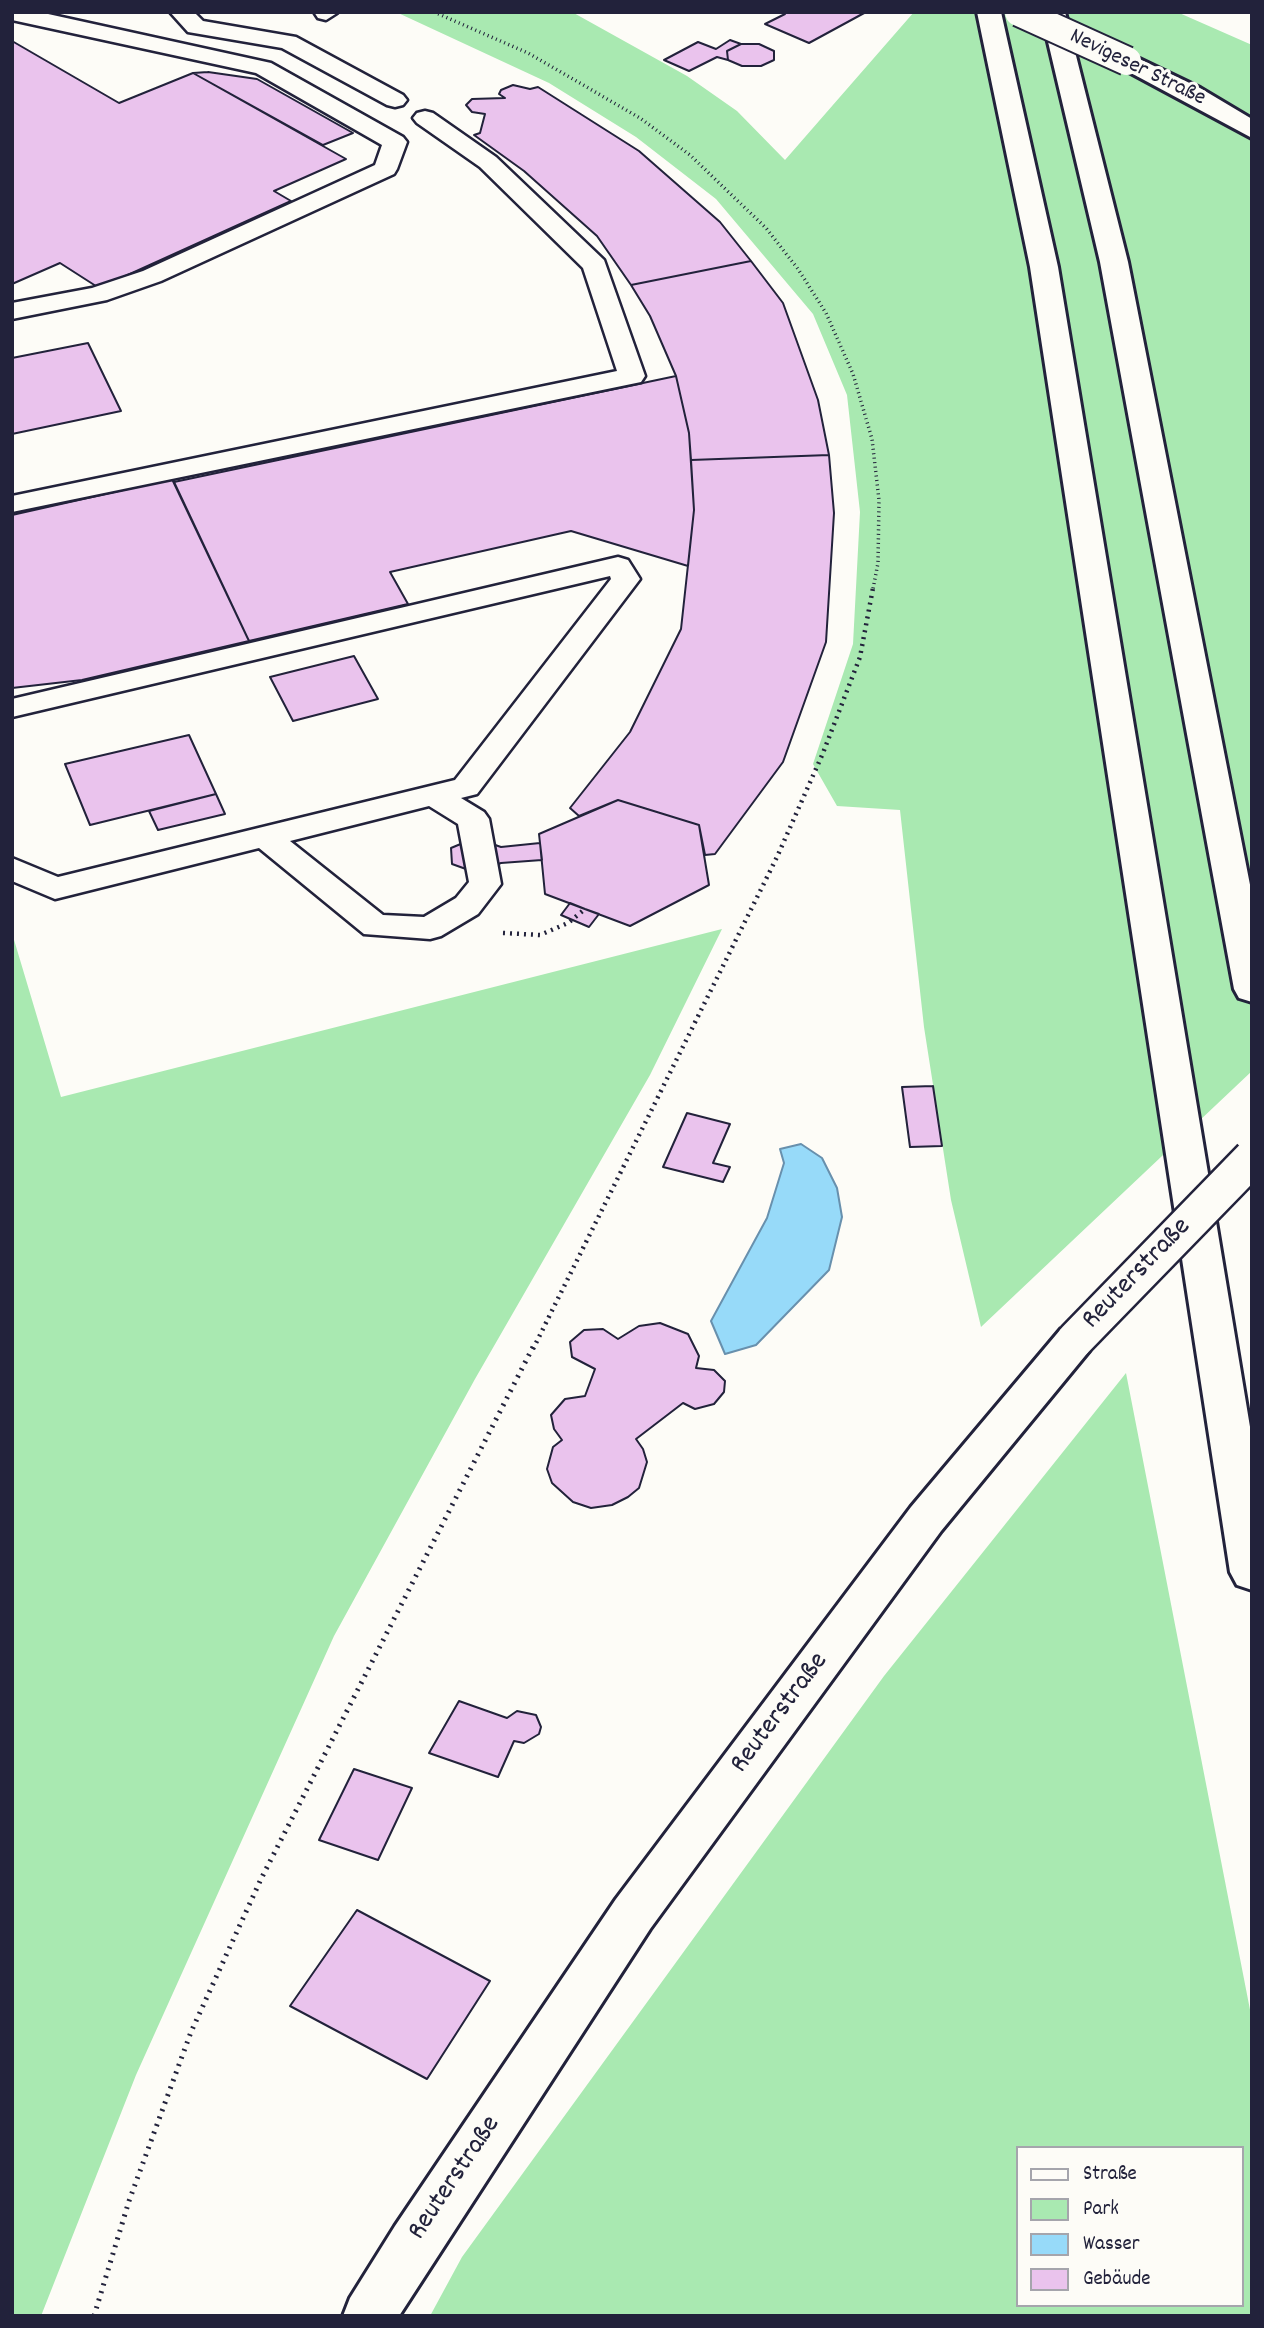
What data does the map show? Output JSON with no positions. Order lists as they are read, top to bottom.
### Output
{
  "streets": {
    "main road": ["Nevigeser Straße", "Reuterstraße"]
  },
  "legend": [
    "Straße",
    "Park",
    "Wasser",
    "Gebäude"
  ]
}
